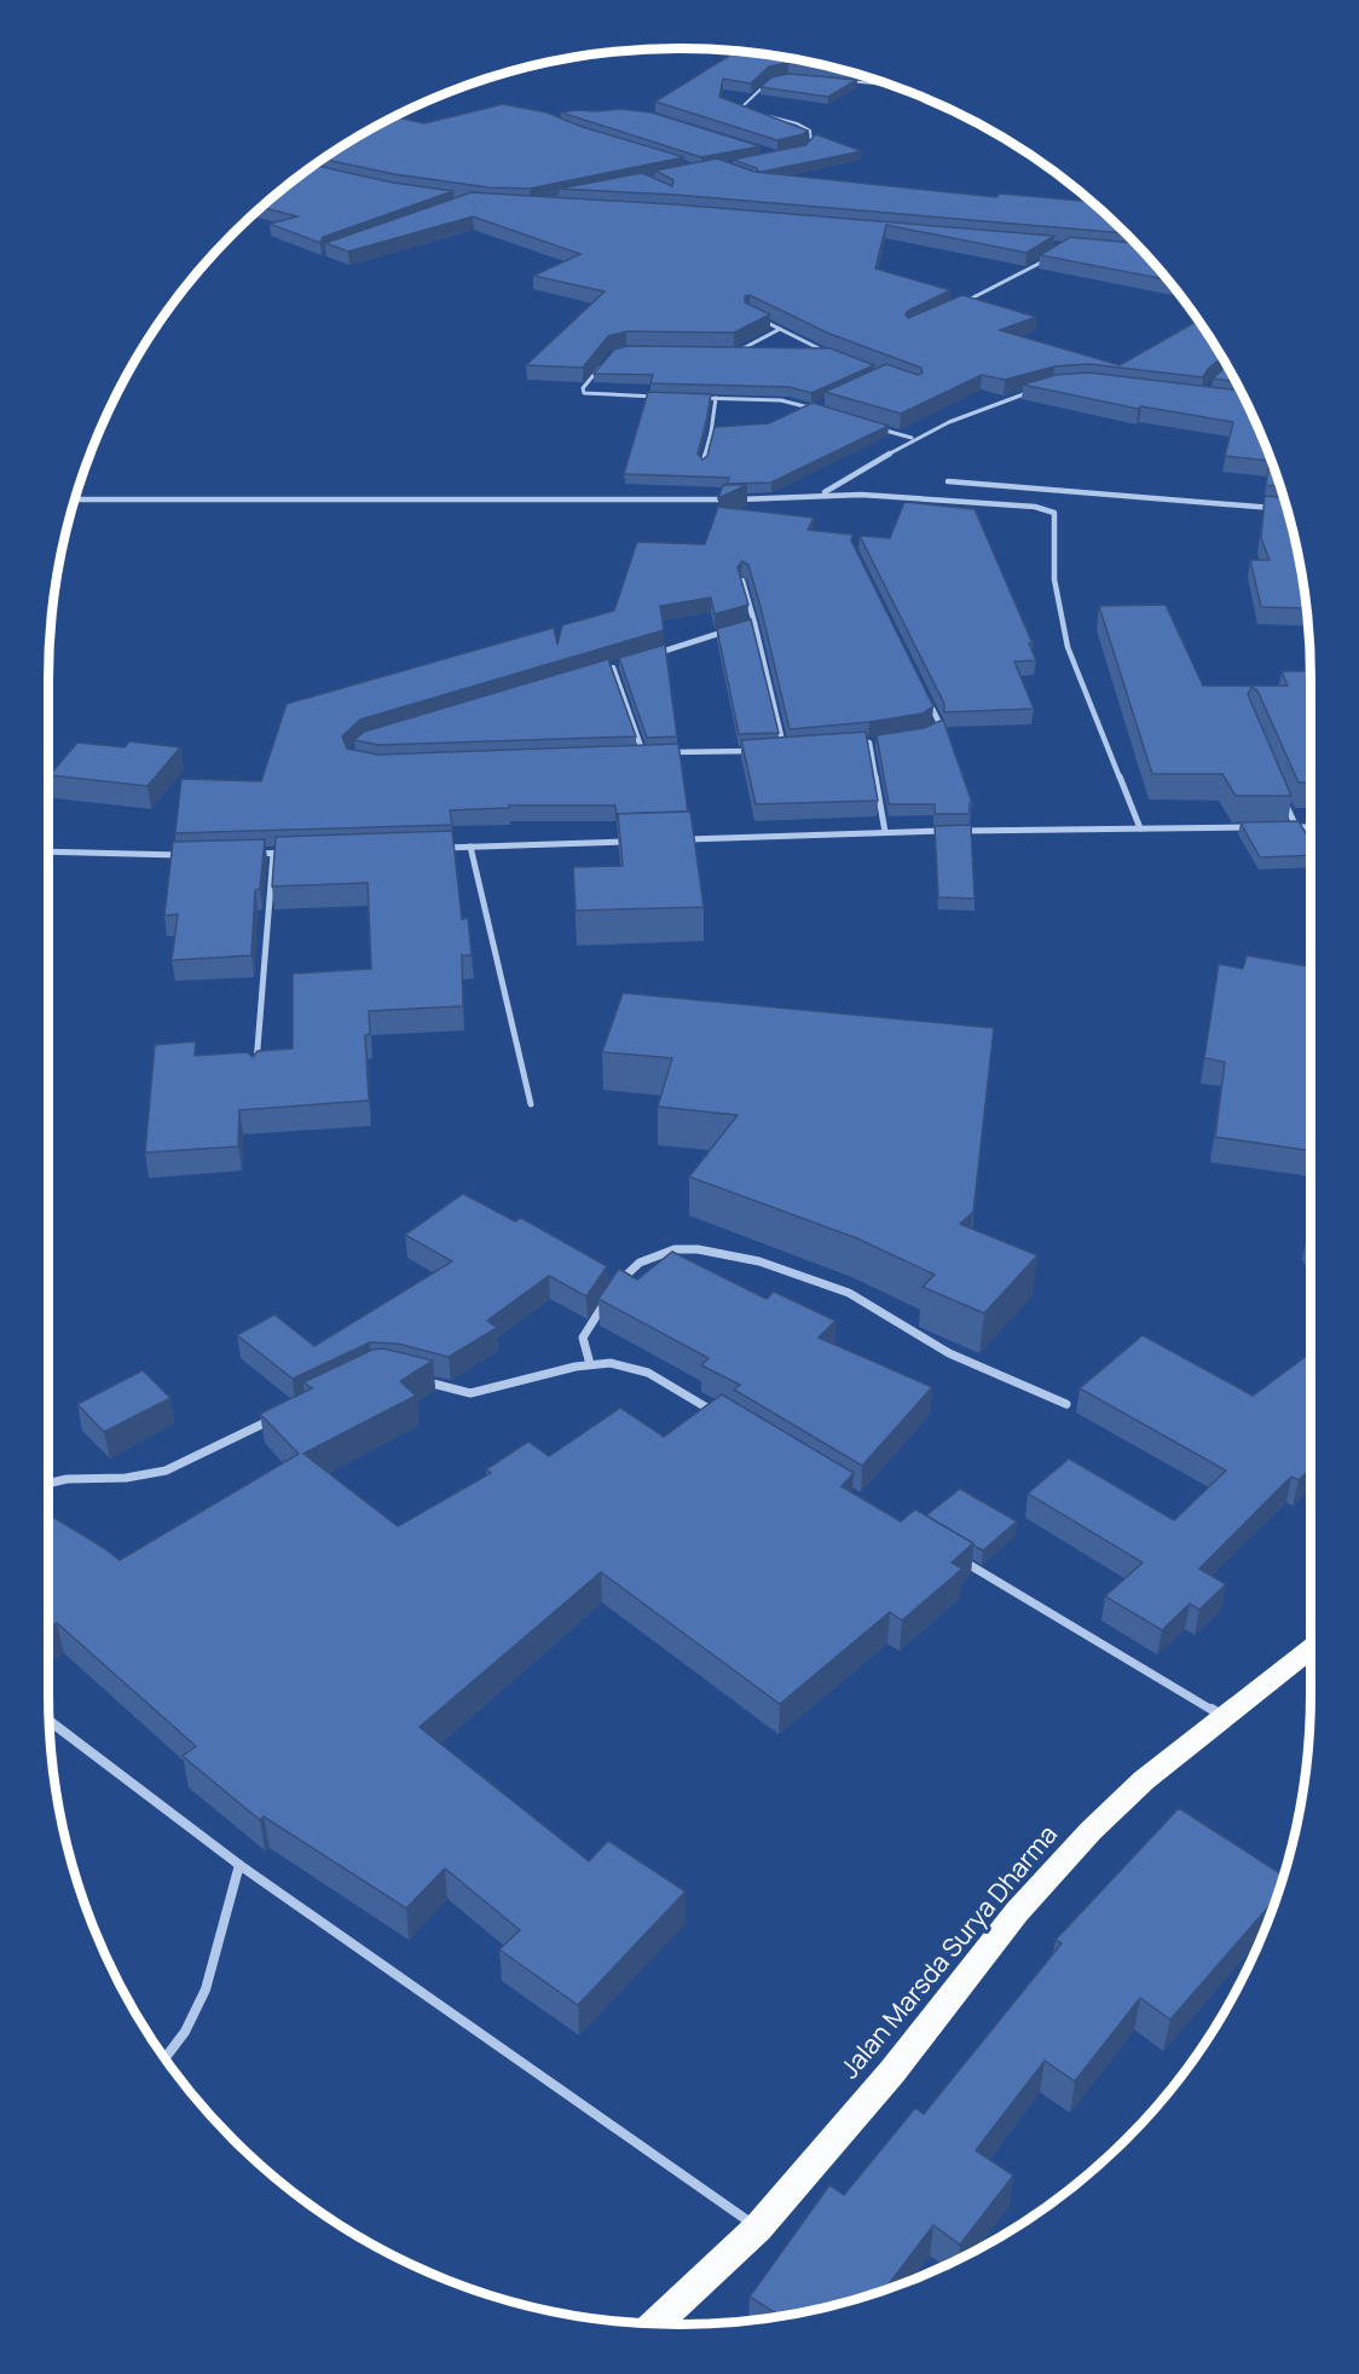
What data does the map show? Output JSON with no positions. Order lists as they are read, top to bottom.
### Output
{
  "streets": {
    "highway": ["Jalan Marsda Surya Dharma"]
  }
}
